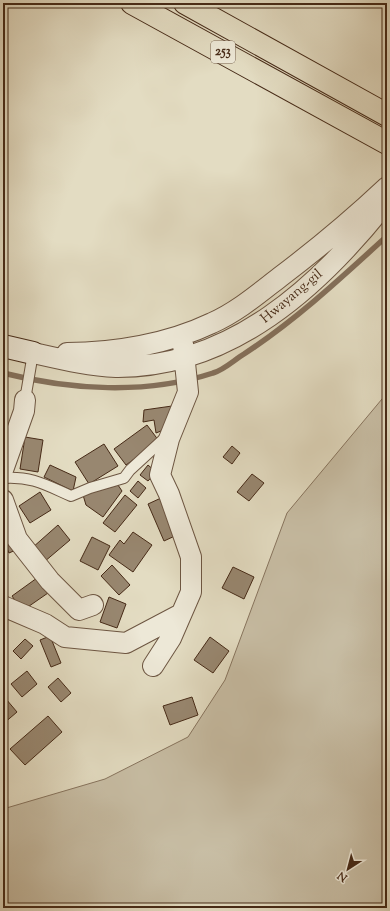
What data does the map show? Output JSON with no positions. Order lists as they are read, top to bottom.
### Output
{
  "streets": {
    "highway": ["253"],
    "street": ["Hwayang-gil"]
  },
  "north": "bottom left"
}
